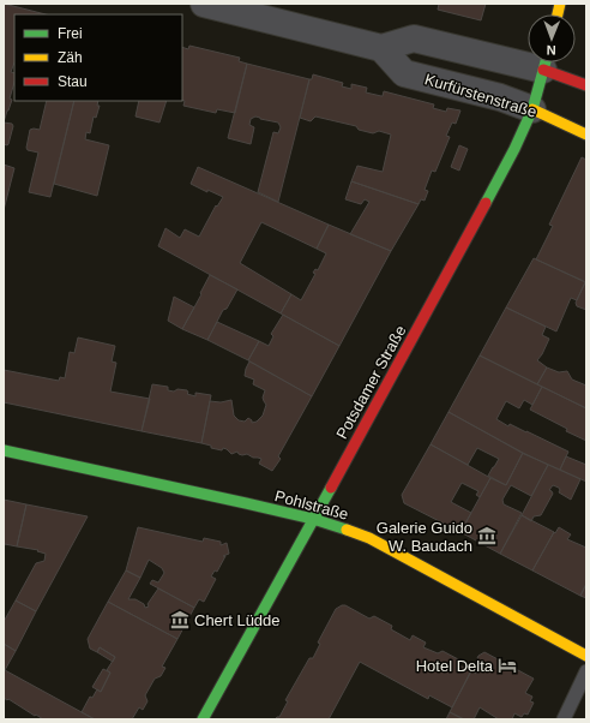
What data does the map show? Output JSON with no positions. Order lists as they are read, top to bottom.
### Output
{
  "streets": {
    "main road": ["Kurfürstenstraße", "Potsdamer Straße", "Pohlstraße"]
  },
  "crossings": [
    ["Kurfürstenstraße", "Potsdamer Straße"],
    ["Potsdamer Straße", "Pohlstraße"]
  ],
  "places": {
    "museum": ["Galerie Guido W. Baudach", "Chert Lüdde"],
    "hotel": ["Hotel Delta"]
  },
  "legend": ["Frei", "Zäh", "Stau"],
  "north": "bottom"
}
